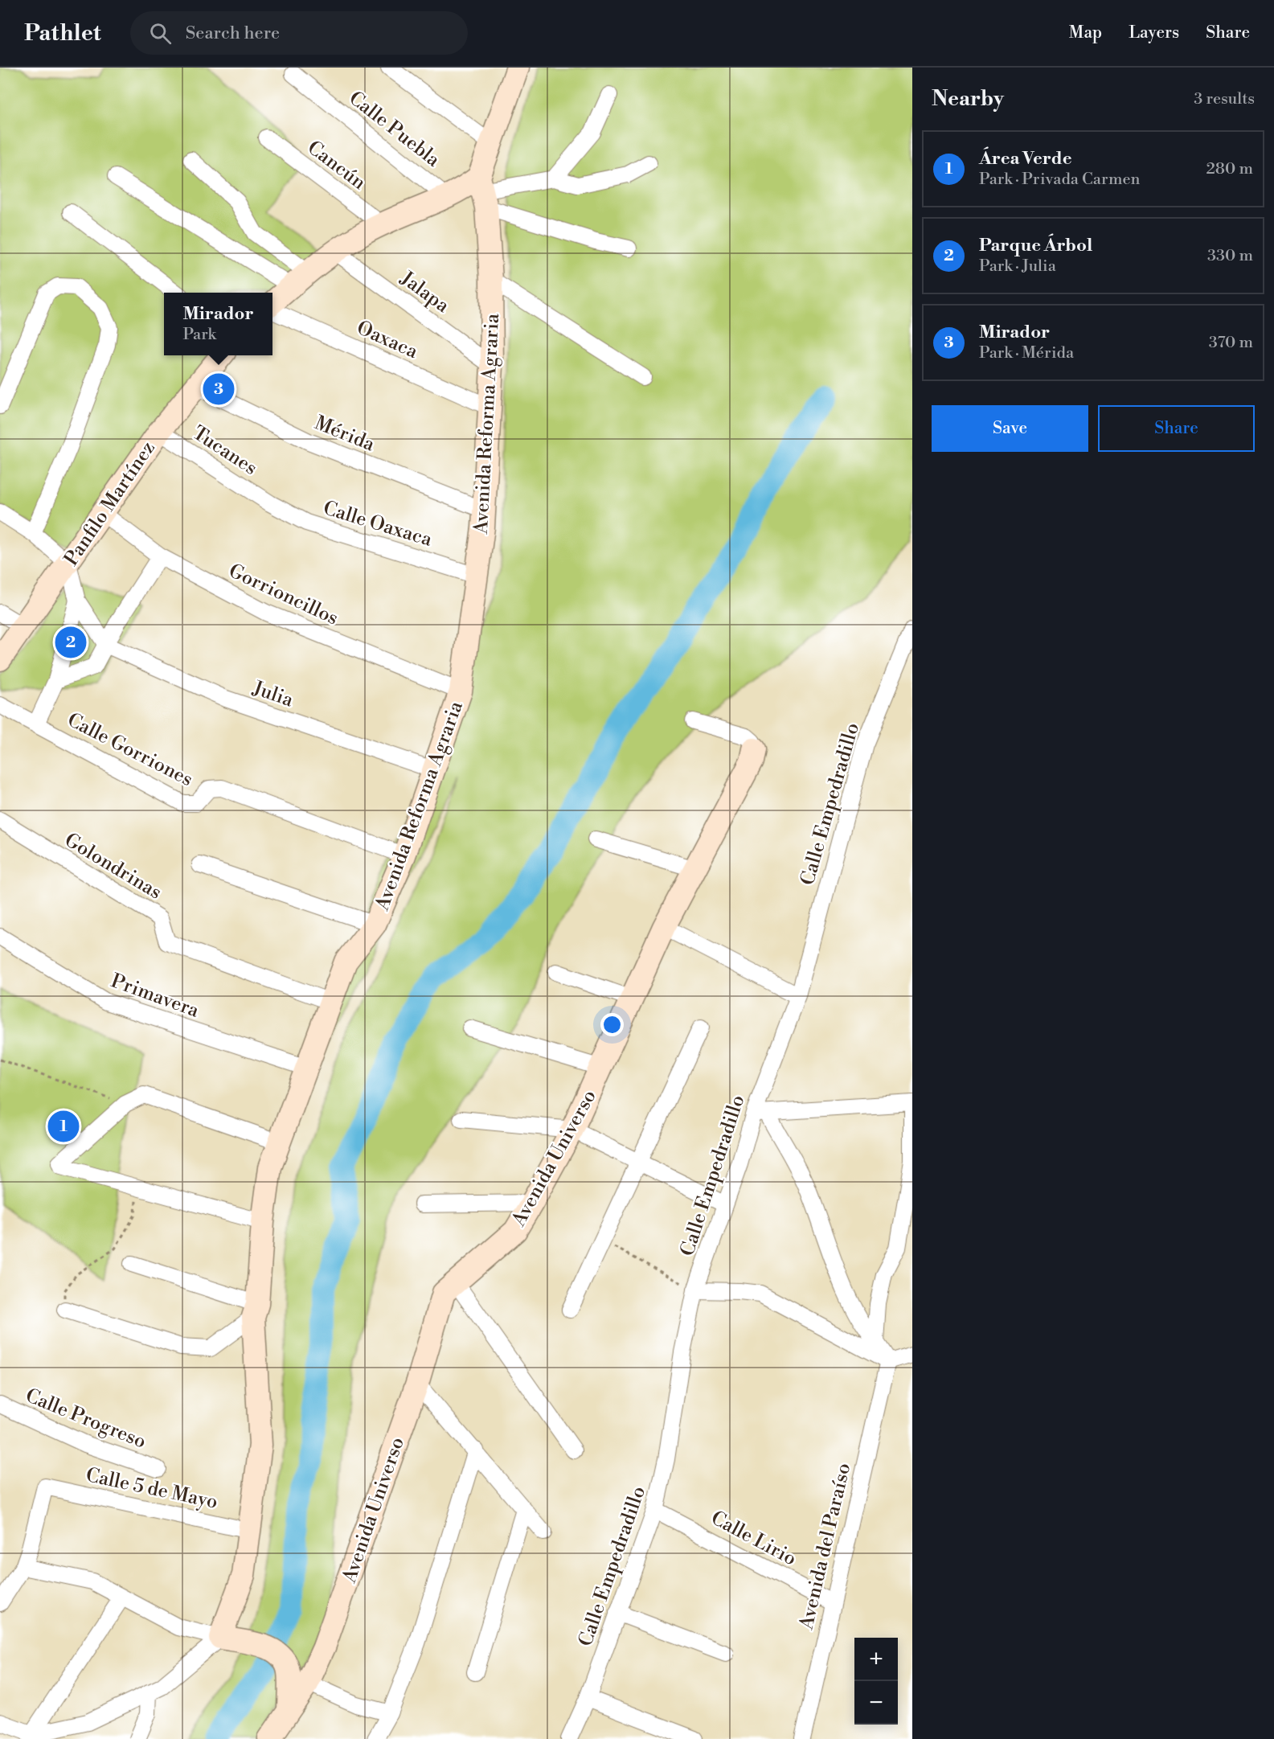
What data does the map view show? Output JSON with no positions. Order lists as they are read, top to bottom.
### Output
{
  "streets": {
    "street": [
      "Calle Puebla",
      "Cancún",
      "Jalapa",
      "Oaxaca",
      "Avenida Reforma Agraria",
      "Mérida",
      "Tucanes",
      "Panfilo Martínez",
      "Calle Oaxaca",
      "Gorrioncillos",
      "Julia",
      "Calle Gorriones",
      "Calle Empedradillo",
      "Golondrinas",
      "Primavera",
      "Avenida Universo",
      "Calle Progreso",
      "Calle 5 de Mayo",
      "Calle Lirio",
      "Avenida del Paraíso"
    ]
  },
  "crossings": [
    ["Jalapa", "Avenida Reforma Agraria"],
    ["Oaxaca", "Avenida Reforma Agraria"],
    ["Avenida Reforma Agraria", "Mérida"],
    ["Avenida Reforma Agraria", "Calle Oaxaca"],
    ["Avenida Reforma Agraria", "Gorrioncillos"],
    ["Avenida Reforma Agraria", "Julia"],
    ["Avenida Reforma Agraria", "Calle Gorriones"],
    ["Avenida Reforma Agraria", "Golondrinas"],
    ["Avenida Reforma Agraria", "Primavera"],
    ["Avenida Reforma Agraria", "Calle 5 de Mayo"],
    ["Mérida", "Panfilo Martínez"],
    ["Tucanes", "Panfilo Martínez"],
    ["Tucanes", "Calle Oaxaca"],
    ["Panfilo Martínez", "Gorrioncillos"],
    ["Calle Empedradillo", "Calle Lirio"],
    ["Calle Lirio", "Avenida del Paraíso"]
  ],
  "page": {
    "header": "Pathlet",
    "search": "Search here",
    "nav": ["Map", "Layers", "Share"],
    "heading": ["Nearby", "3 results"],
    "list": [
      {
        "mark": "1",
        "name": "Área Verde",
        "note": "Park · Privada Carmen",
        "value": "280 m"
      },
      {
        "mark": "2",
        "name": "Parque Árbol",
        "note": "Park · Julia",
        "value": "330 m"
      },
      {
        "mark": "3",
        "name": "Mirador",
        "note": "Park · Mérida",
        "value": "370 m"
      }
    ],
    "popup": ["Mirador", "Park"],
    "pins": ["3", "2", "1"],
    "buttons": ["Save", "Share"],
    "map_buttons": ["+", "−"]
  }
}
